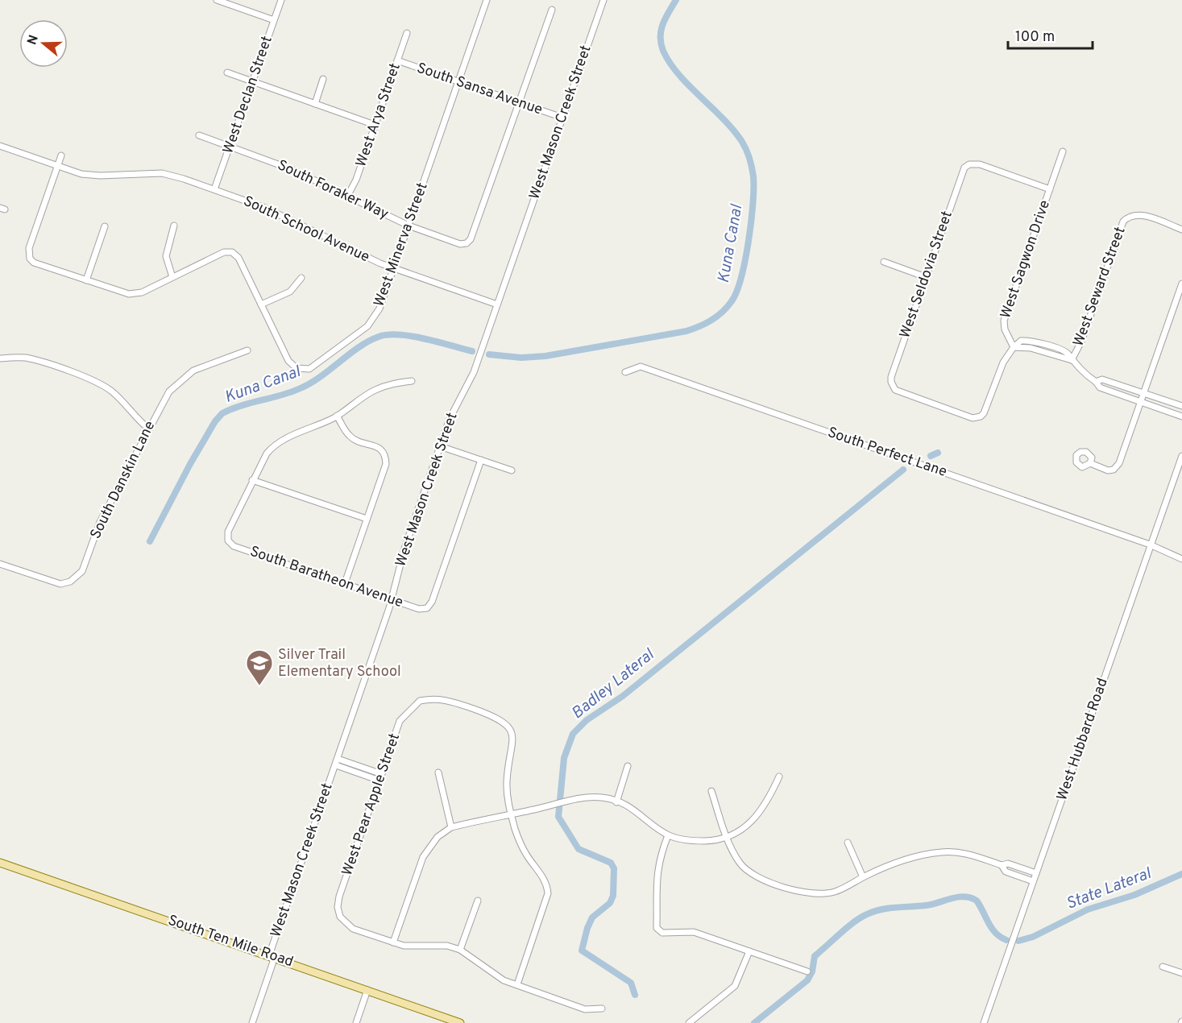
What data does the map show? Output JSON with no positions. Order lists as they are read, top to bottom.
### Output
{
  "streets": {
    "main road": ["South Ten Mile Road"],
    "street": [
      "South Sansa Avenue",
      "West Declan Street",
      "West Arya Street",
      "West Mason Creek Street",
      "South Foraker Way",
      "South School Avenue",
      "West Minerva Street",
      "West Sagwon Drive",
      "West Seldovia Street",
      "West Seward Street",
      "South Perfect Lane",
      "South Danskin Lane",
      "South Baratheon Avenue",
      "West Hubbard Road",
      "West Pear Apple Street"
    ]
  },
  "crossings": [
    ["South Sansa Avenue", "West Arya Street"],
    ["South Sansa Avenue", "West Mason Creek Street"],
    ["South Sansa Avenue", "South Foraker Way"],
    ["South Sansa Avenue", "West Minerva Street"],
    ["West Declan Street", "South Foraker Way"],
    ["West Declan Street", "South School Avenue"],
    ["West Arya Street", "South Foraker Way"],
    ["West Mason Creek Street", "South School Avenue"],
    ["West Mason Creek Street", "South Baratheon Avenue"],
    ["West Mason Creek Street", "South Ten Mile Road"],
    ["South Foraker Way", "West Minerva Street"],
    ["South School Avenue", "West Minerva Street"],
    ["West Sagwon Drive", "West Seldovia Street"],
    ["South Perfect Lane", "West Hubbard Road"]
  ],
  "water": ["Kuna Canal", "Badley Lateral", "State Lateral"],
  "places": {
    "school or university": ["Silver Trail Elementary School"]
  },
  "scale_bar": "100 m",
  "north": "left"
}
